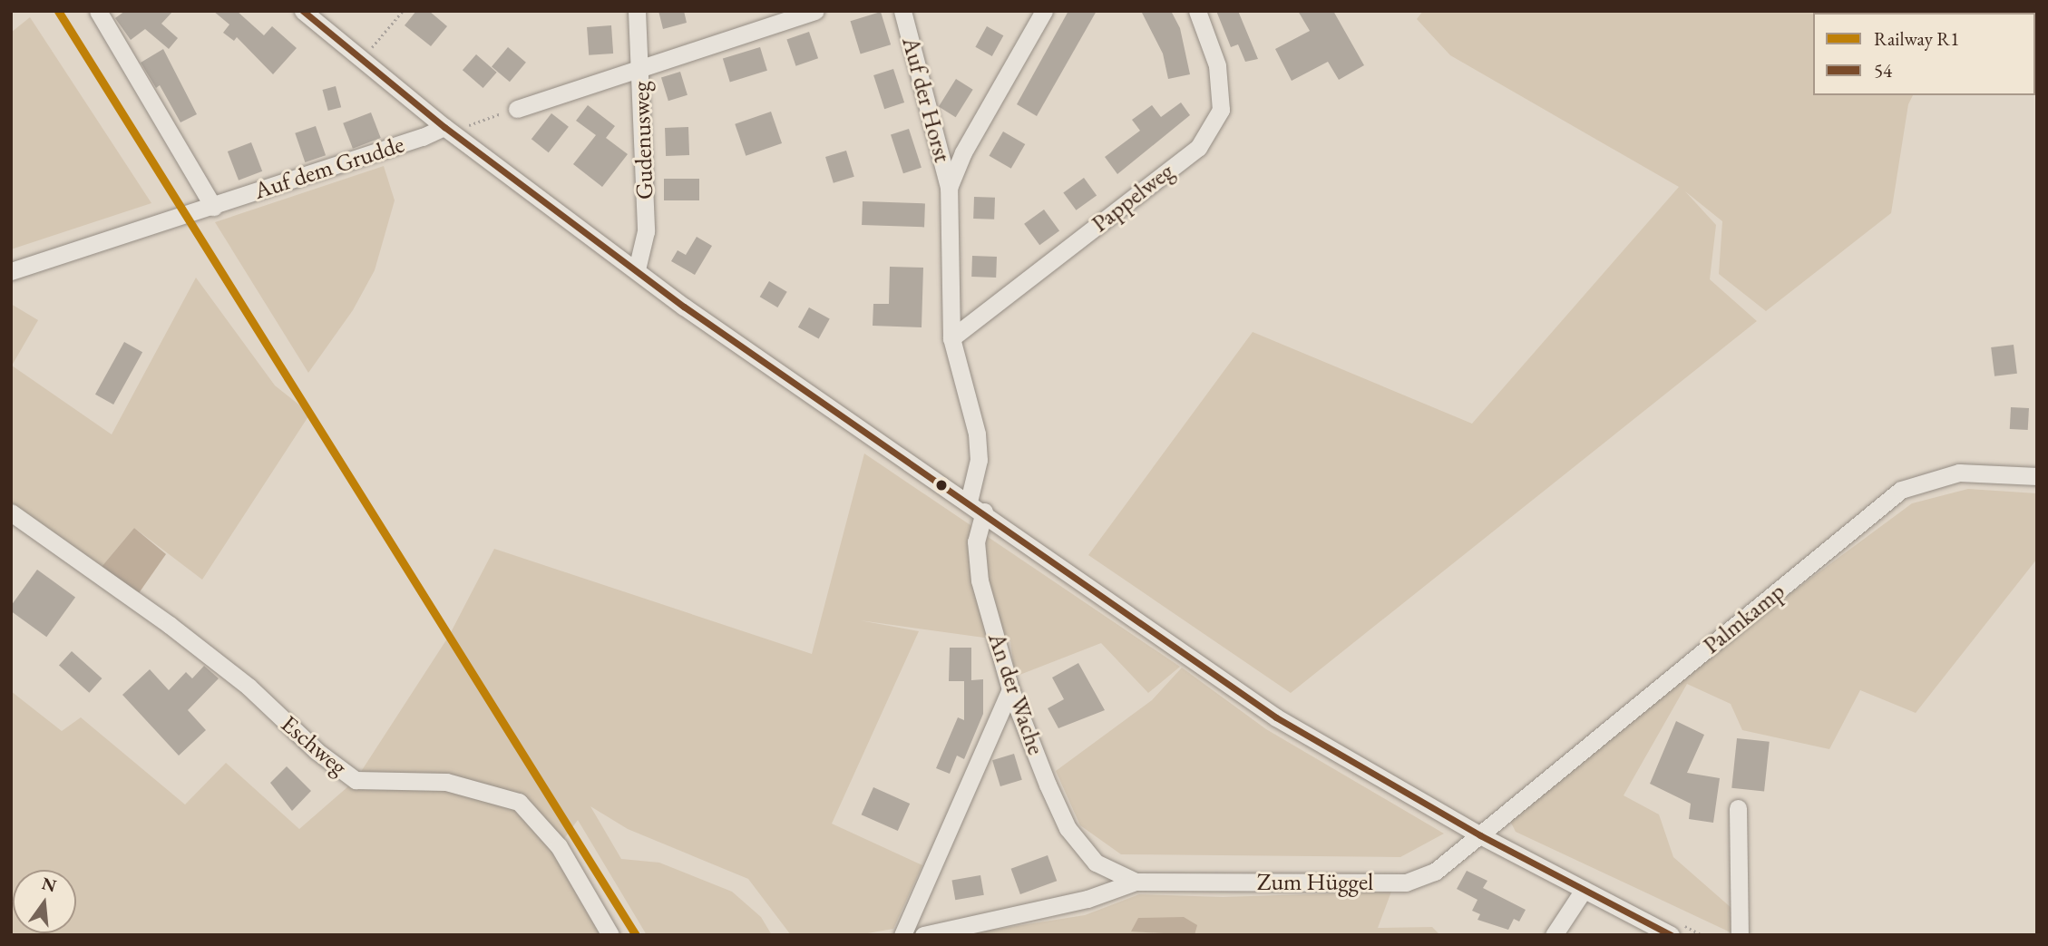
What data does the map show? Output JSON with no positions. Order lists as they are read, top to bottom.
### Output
{
  "streets": {
    "street": [
      "Auf der Horst",
      "Gudenusweg",
      "Auf dem Grudde",
      "Pappelweg",
      "Palmkamp",
      "An der Wache",
      "Eschweg",
      "Zum Hüggel"
    ]
  },
  "crossings": [
    ["Palmkamp", "Zum Hüggel"],
    ["An der Wache", "Zum Hüggel"]
  ],
  "lines": ["rail line R1", "transit line 54"],
  "legend": ["Railway R1", "54"],
  "north": "top"
}
